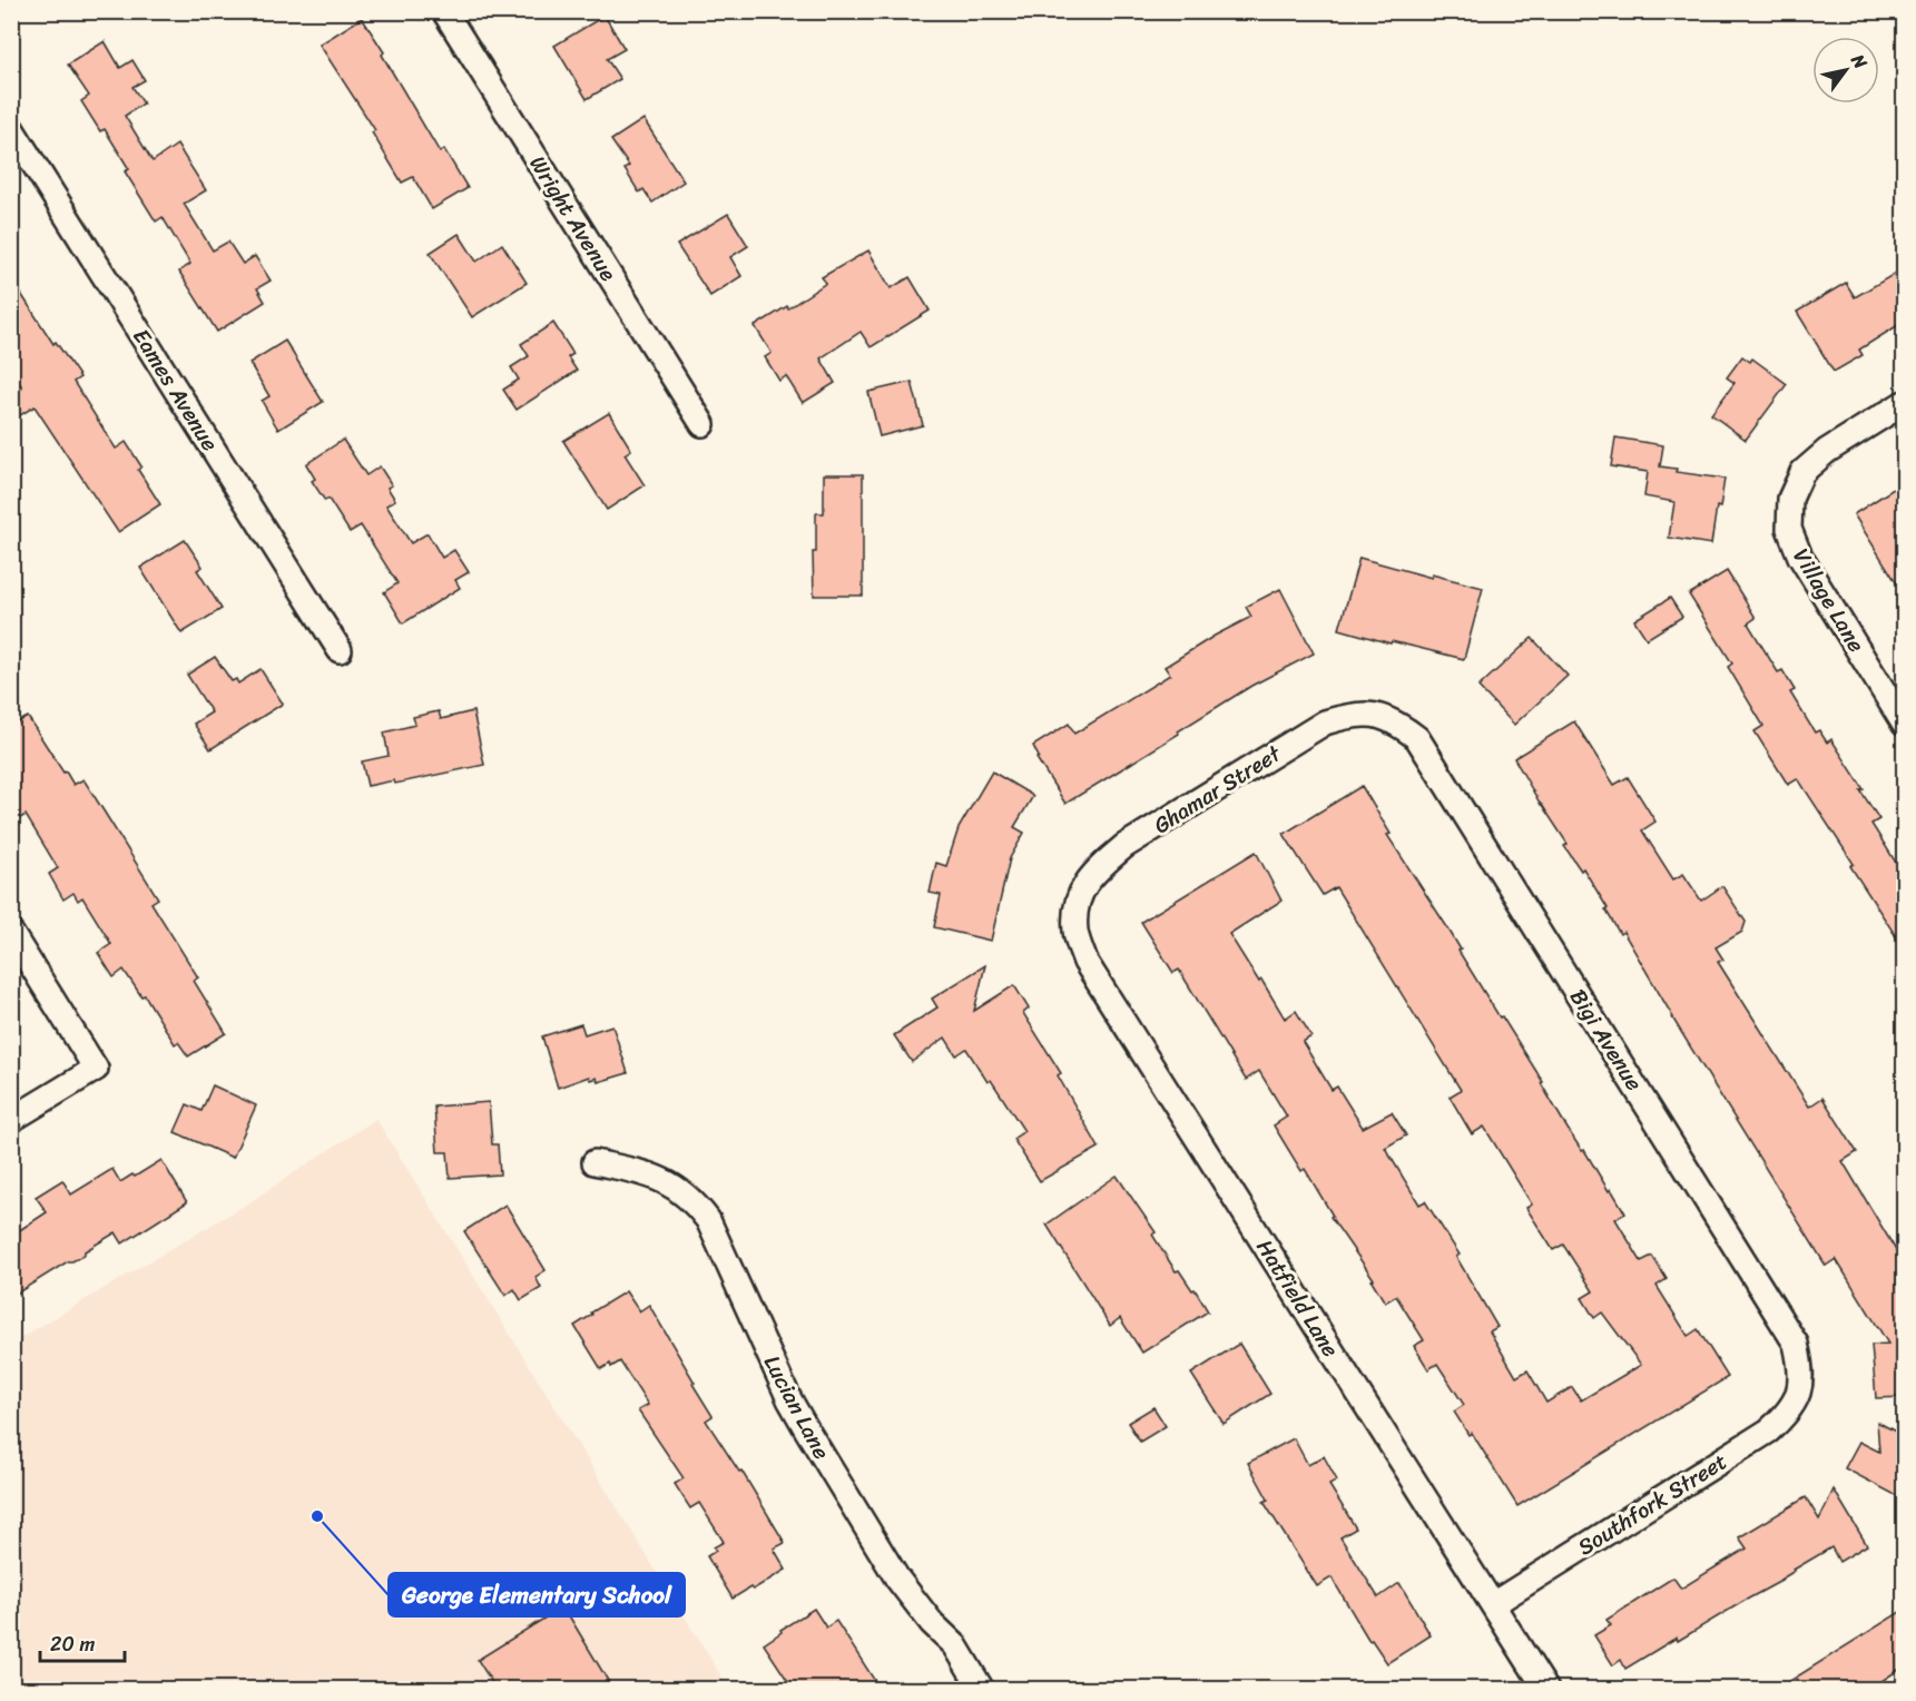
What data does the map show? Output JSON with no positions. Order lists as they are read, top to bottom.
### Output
{
  "streets": {
    "street": [
      "Wright Avenue",
      "Eames Avenue",
      "Village Lane",
      "Ghamar Street",
      "Bigi Avenue",
      "Hatfield Lane",
      "Lucian Lane",
      "Southfork Street"
    ]
  },
  "crossings": [
    ["Ghamar Street", "Bigi Avenue"],
    ["Ghamar Street", "Hatfield Lane"],
    ["Bigi Avenue", "Southfork Street"],
    ["Hatfield Lane", "Southfork Street"]
  ],
  "places": ["George Elementary School"],
  "scale_bar": "20 m",
  "north": "top right"
}
